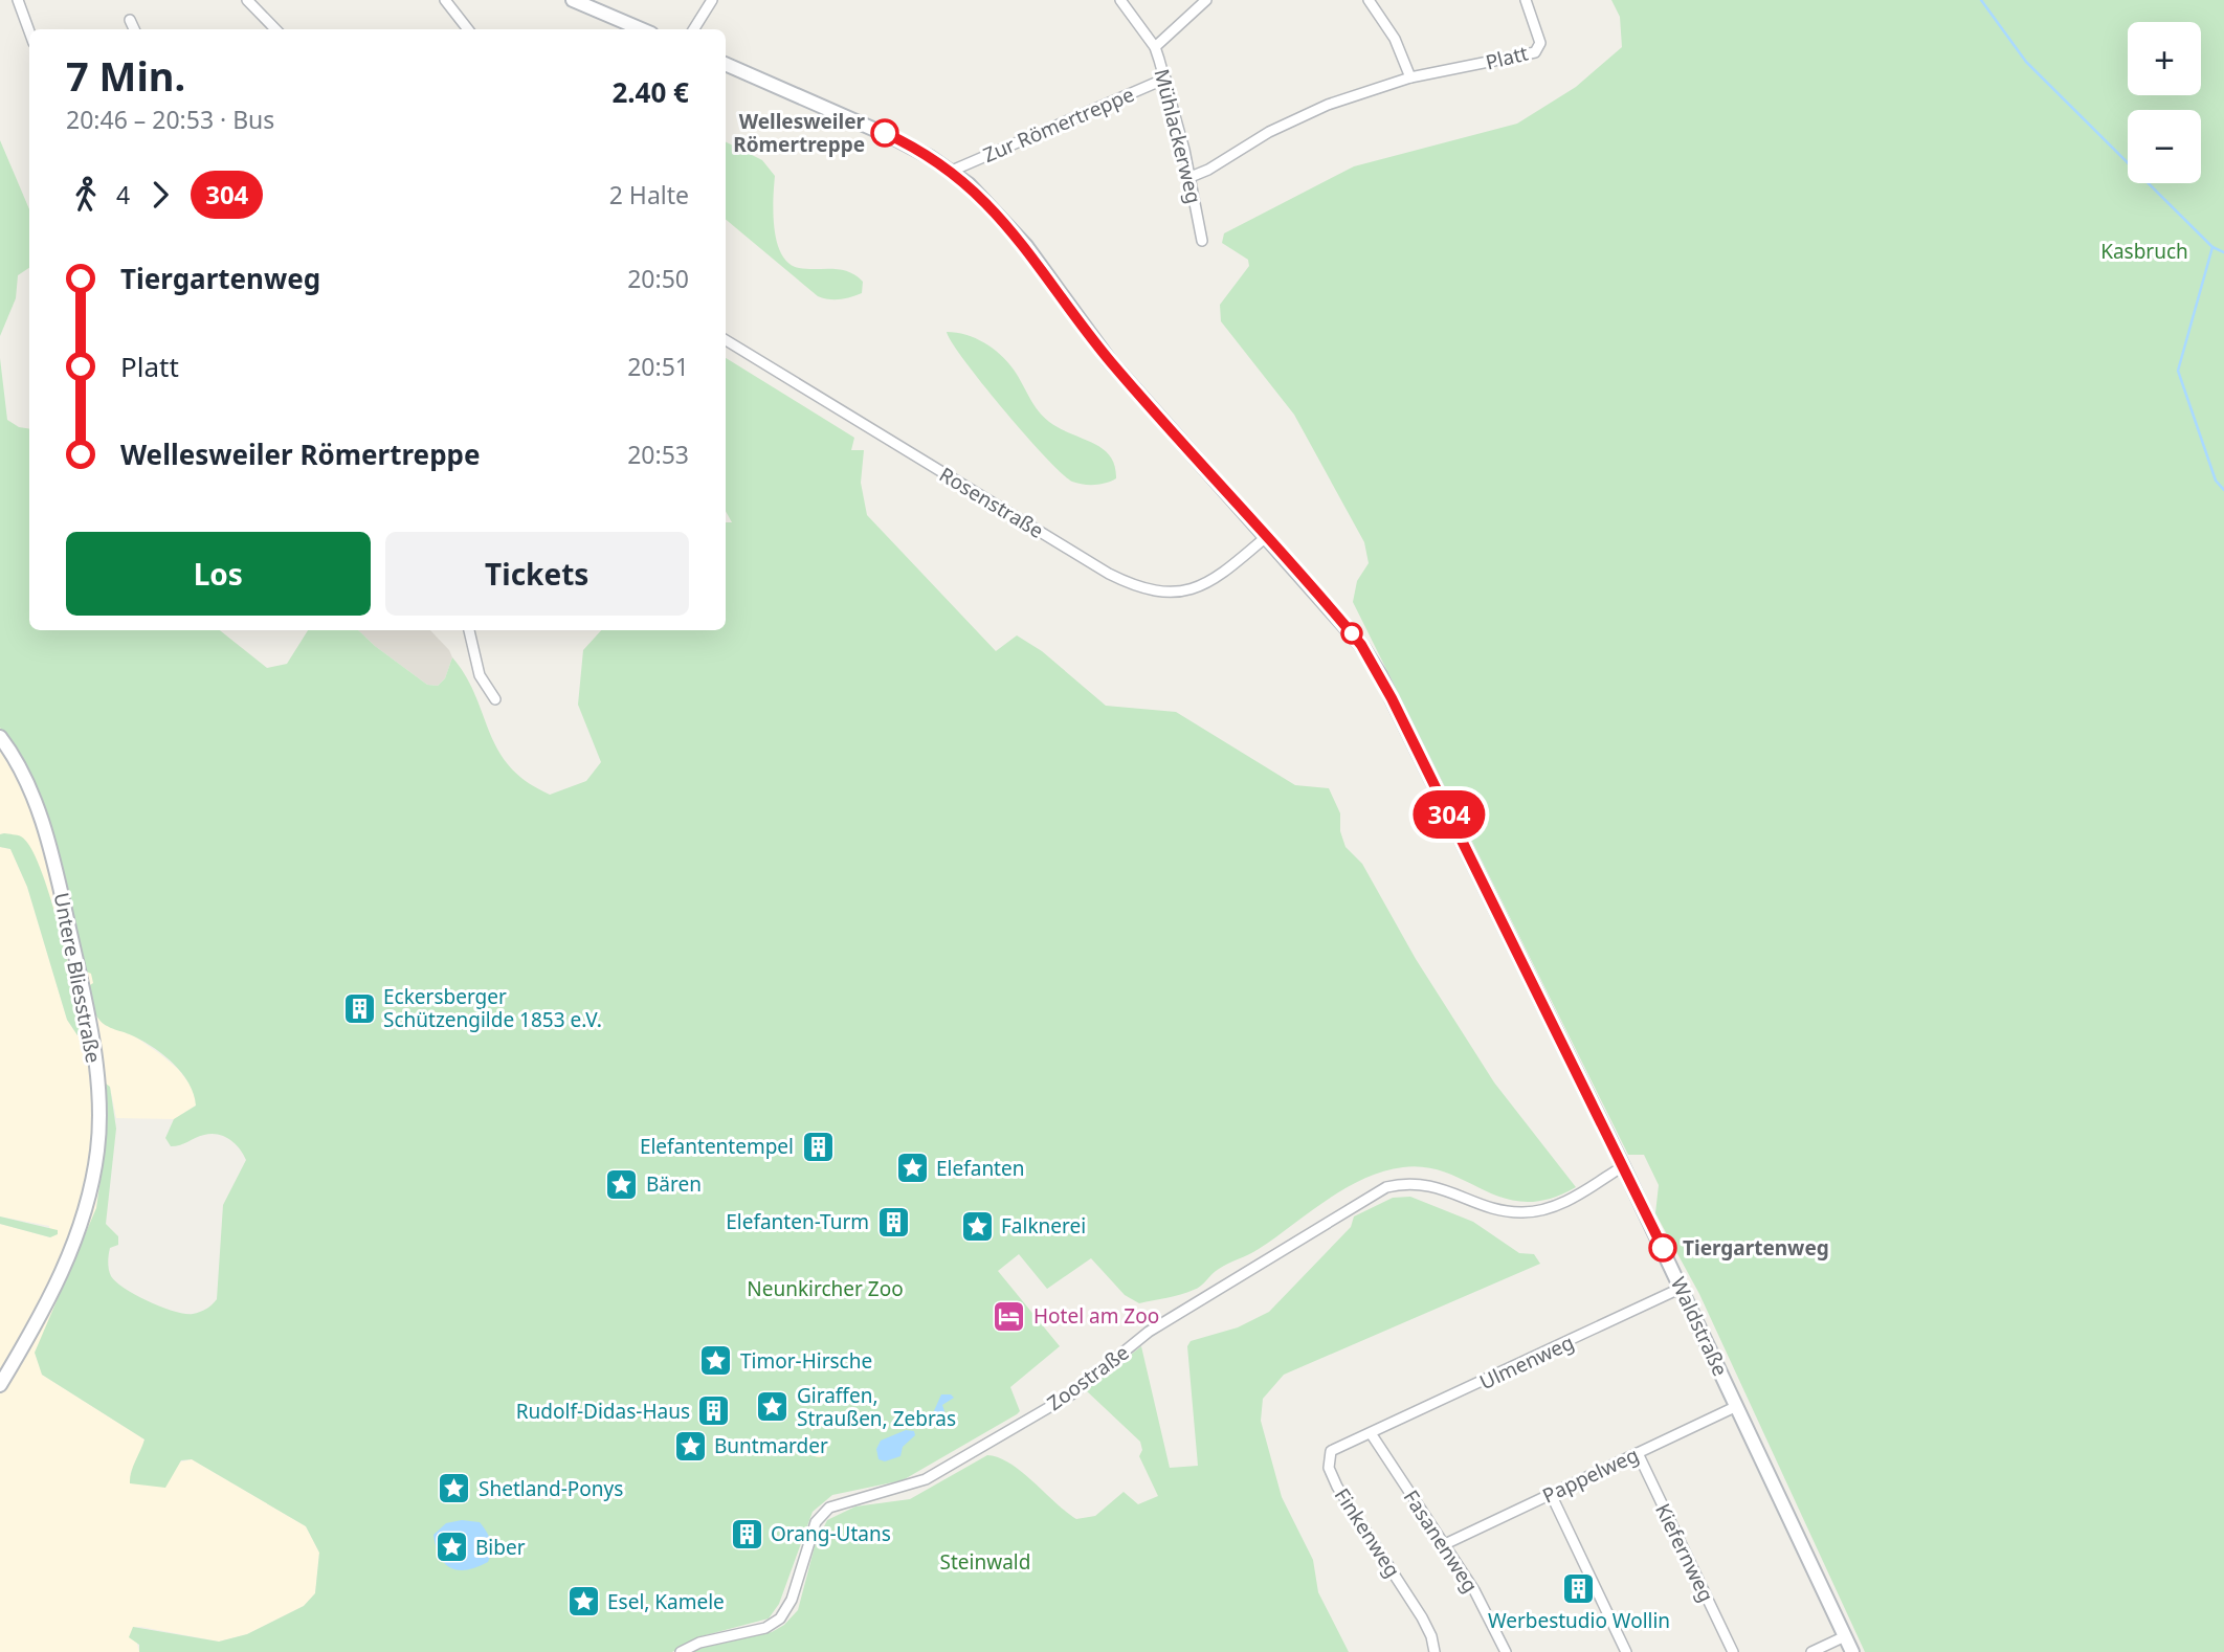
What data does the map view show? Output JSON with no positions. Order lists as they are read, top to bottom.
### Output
{
  "streets": {
    "street": [
      "Platt",
      "Zur Römertreppe",
      "Mühlackerweg",
      "Rosenstraße",
      "Untere Bliesstraße",
      "Waldstraße",
      "Ulmenweg",
      "Zoostraße",
      "Pappelweg",
      "Finkenweg",
      "Fasanenweg",
      "Kiefernweg"
    ]
  },
  "crossings": [
    ["Platt", "Mühlackerweg"],
    ["Zur Römertreppe", "Mühlackerweg"],
    ["Zur Römertreppe", "Waldstraße"],
    ["Rosenstraße", "Waldstraße"],
    ["Waldstraße", "Ulmenweg"],
    ["Waldstraße", "Zoostraße"],
    ["Waldstraße", "Pappelweg"],
    ["Ulmenweg", "Finkenweg"],
    ["Ulmenweg", "Fasanenweg"],
    ["Pappelweg", "Fasanenweg"],
    ["Pappelweg", "Kiefernweg"],
    ["Finkenweg", "Fasanenweg"]
  ],
  "parks": ["Kasbruch", "Neunkircher Zoo", "Steinwald"],
  "places": {
    "other": ["Wellesweiler Römertreppe", "Tiergartenweg"],
    "building": [
      "Eckersberger Schützengilde 1853 e.V.",
      "Elefantentempel",
      "Elefanten-Turm",
      "Rudolf-Didas-Haus",
      "Orang-Utans",
      "Werbestudio Wollin"
    ],
    "place": [
      "Elefanten",
      "Bären",
      "Falknerei",
      "Timor-Hirsche",
      "Giraffen, Straußen, Zebras",
      "Buntmarder",
      "Shetland-Ponys",
      "Biber",
      "Esel, Kamele"
    ],
    "hotel": ["Hotel am Zoo"]
  },
  "lines": ["bus line 304"],
  "page": {
    "on_map": "304",
    "map_buttons": ["+", "−"],
    "heading": ["7 Min.", "20:46 – 20:53 · Bus", "2.40 €"],
    "legs": ["4", "304", "2 Halte"],
    "list": [
      {
        "name": "Tiergartenweg",
        "value": "20:50"
      },
      {
        "name": "Platt",
        "value": "20:51"
      },
      {
        "name": "Wellesweiler Römertreppe",
        "value": "20:53"
      }
    ],
    "buttons": ["Los", "Tickets"]
  }
}
